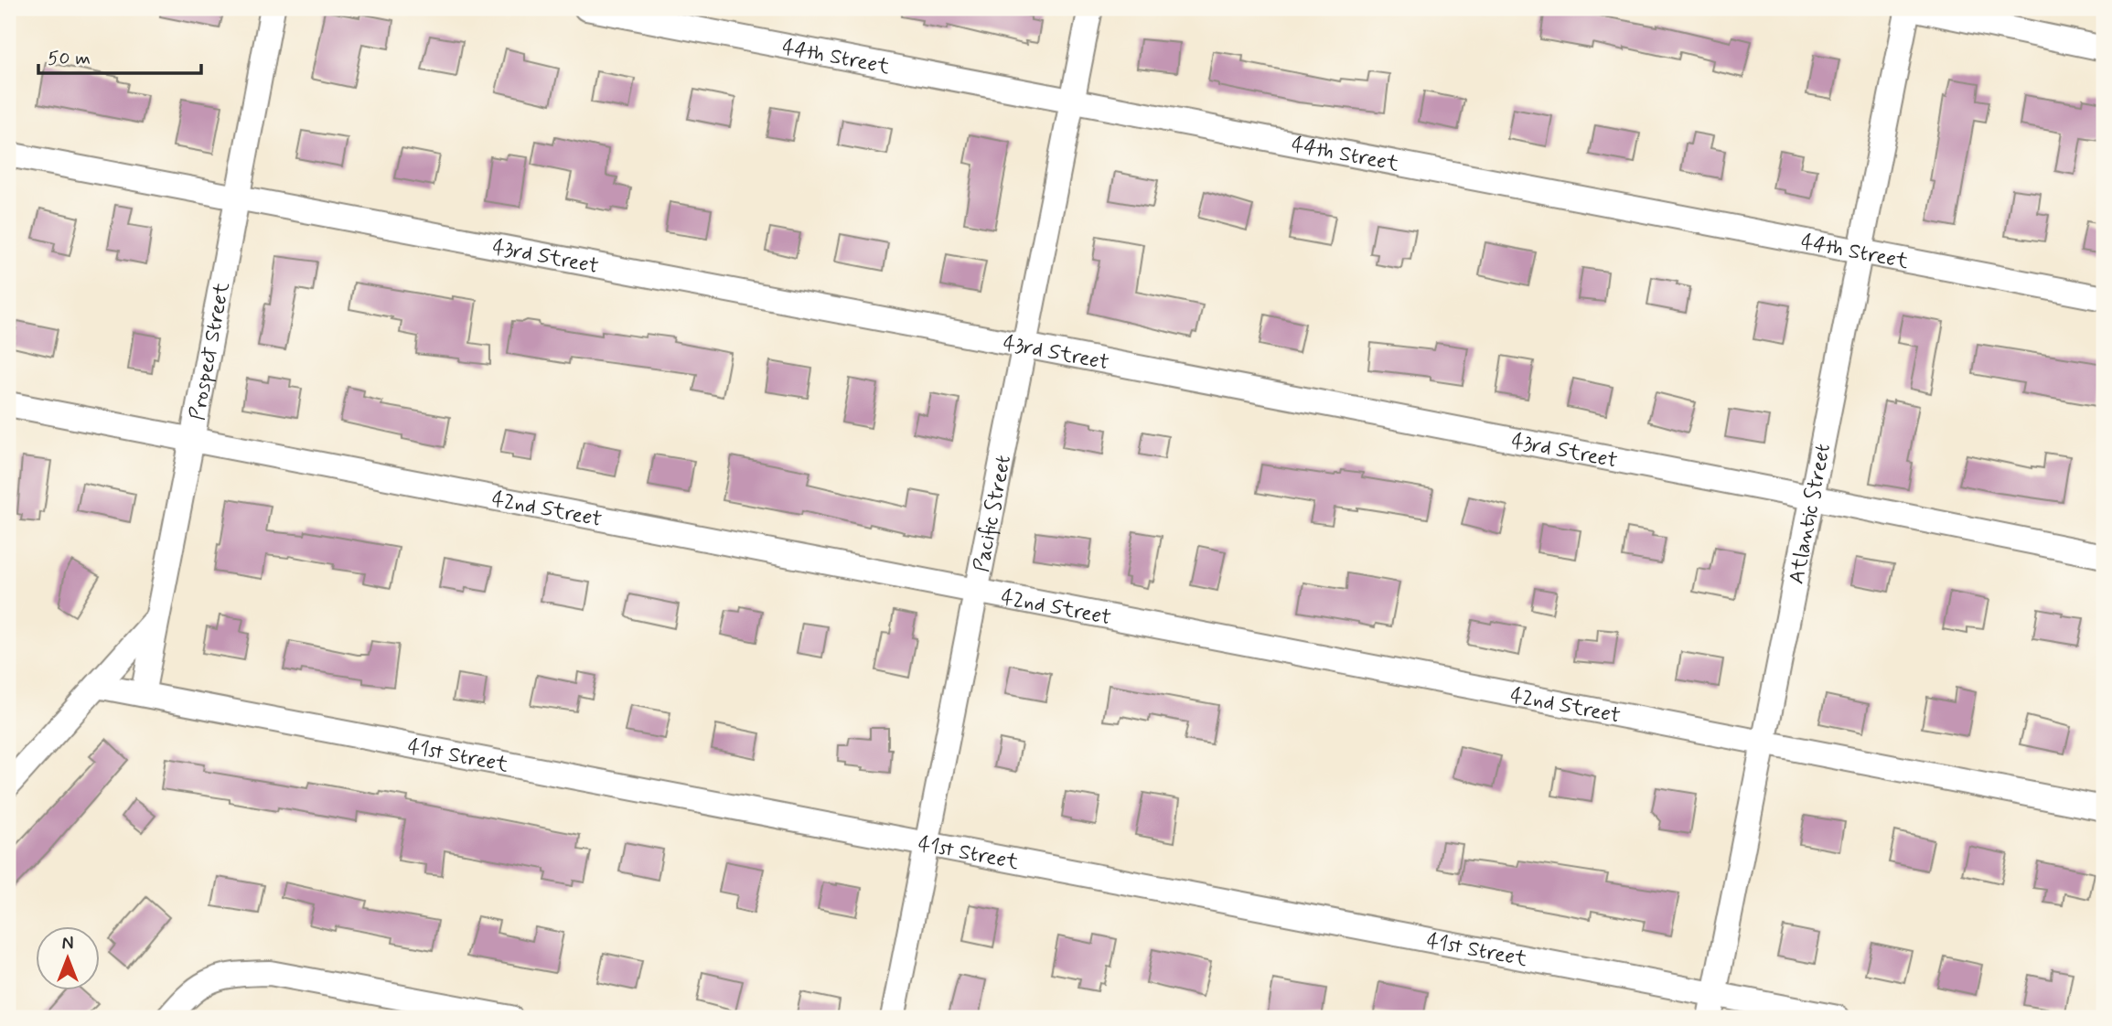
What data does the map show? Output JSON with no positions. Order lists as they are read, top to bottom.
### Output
{
  "streets": {
    "street": [
      "44th Street",
      "43rd Street",
      "Prospect Street",
      "42nd Street",
      "Pacific Street",
      "Atlantic Street",
      "41st Street"
    ]
  },
  "crossings": [
    ["44th Street", "Pacific Street"],
    ["44th Street", "Atlantic Street"],
    ["43rd Street", "Prospect Street"],
    ["43rd Street", "Pacific Street"],
    ["43rd Street", "Atlantic Street"],
    ["Prospect Street", "42nd Street"],
    ["Prospect Street", "41st Street"],
    ["42nd Street", "Pacific Street"],
    ["42nd Street", "Atlantic Street"],
    ["Pacific Street", "41st Street"],
    ["Atlantic Street", "41st Street"]
  ],
  "scale_bar": "50 m",
  "north": "top"
}
